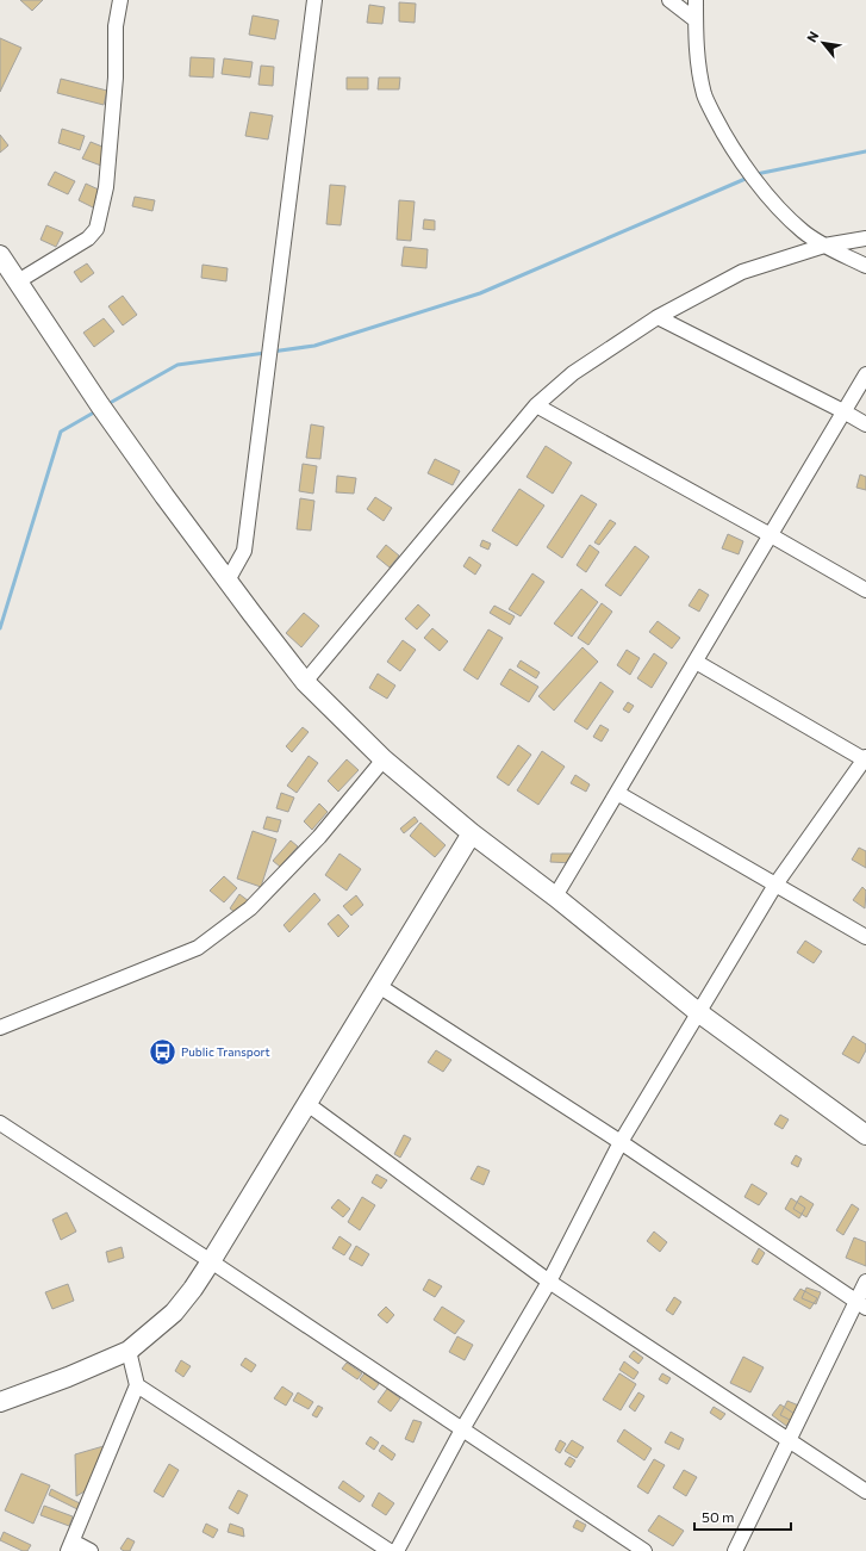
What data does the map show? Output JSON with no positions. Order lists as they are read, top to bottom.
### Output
{
  "places": {
    "bus stop": ["Public Transport"]
  },
  "scale_bar": "50 m",
  "north": "top left"
}
